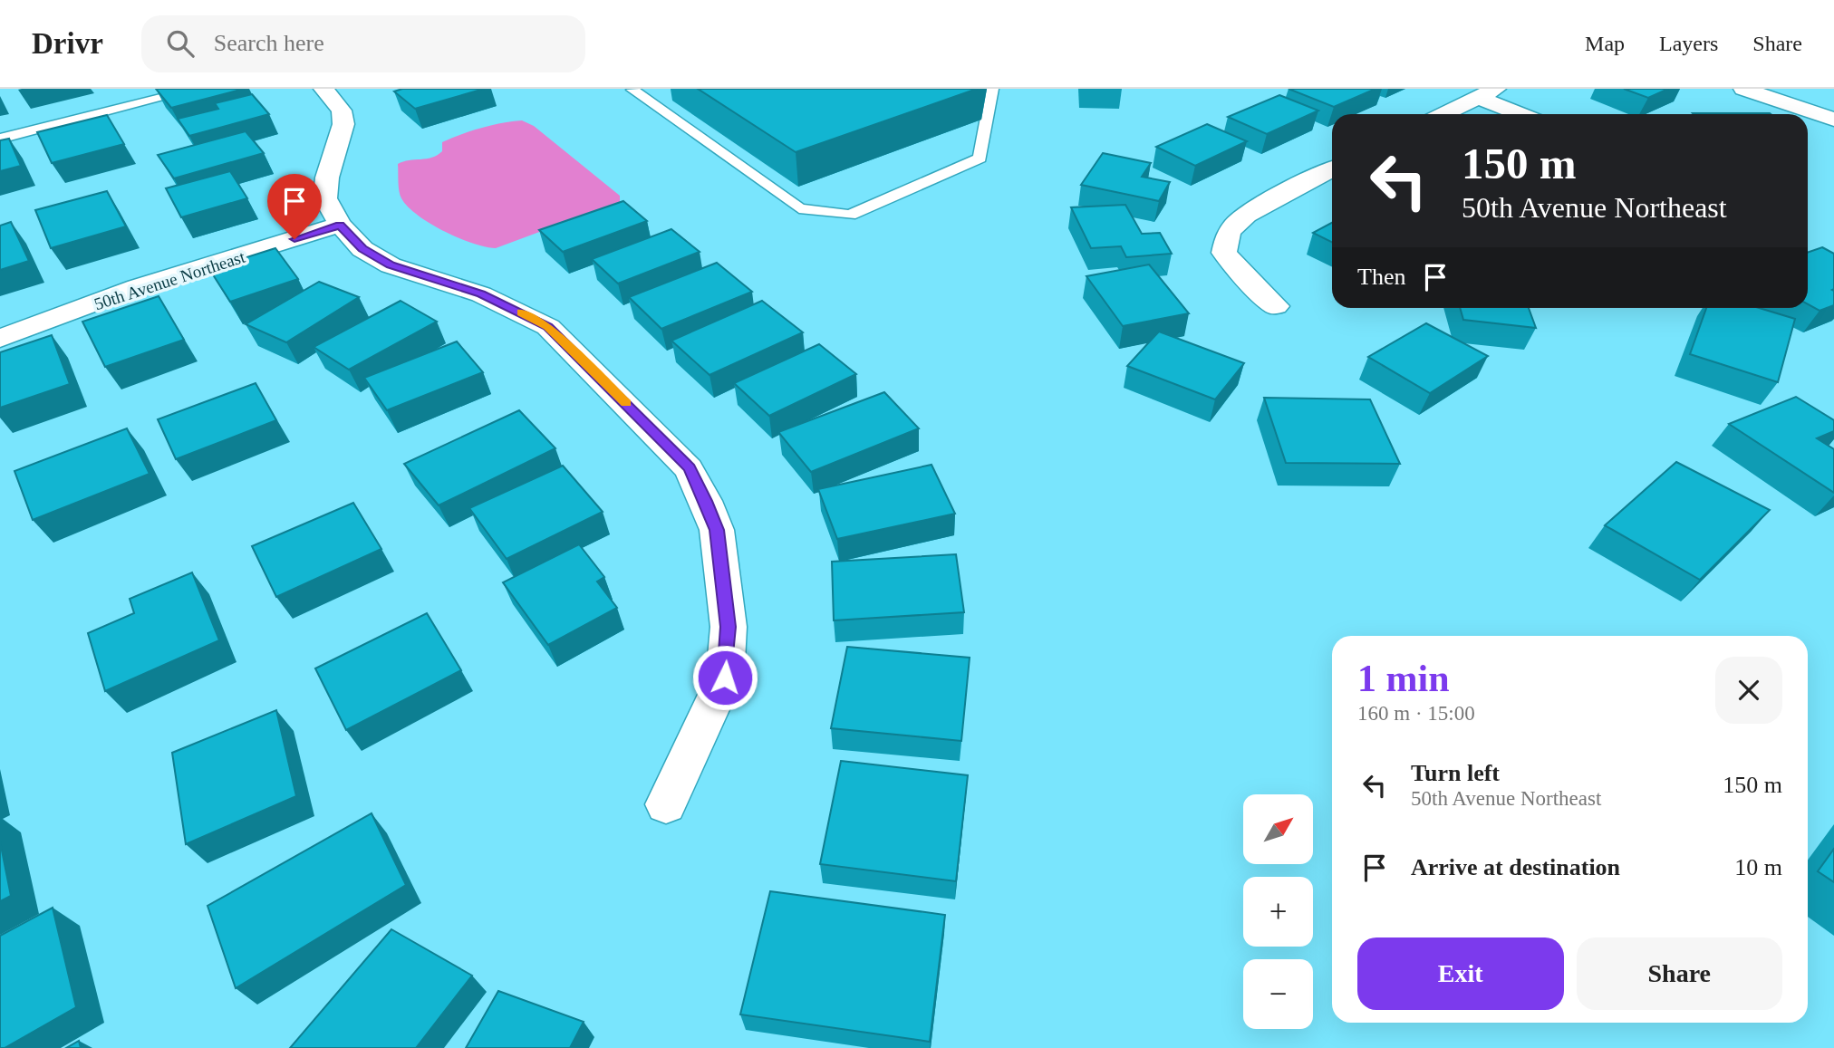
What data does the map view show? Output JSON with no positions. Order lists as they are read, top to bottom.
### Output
{
  "streets": {
    "street": ["50th Avenue Northeast"]
  },
  "north": "top right",
  "page": {
    "header": "Drivr",
    "search": "Search here",
    "nav": ["Map", "Layers", "Share"],
    "turn": ["150 m", "50th Avenue Northeast"],
    "then": "Then",
    "heading": ["1 min", "160 m · 15:00"],
    "list": [
      {
        "name": "Turn left",
        "note": "50th Avenue Northeast",
        "value": "150 m"
      },
      {
        "name": "Arrive at destination",
        "value": "10 m"
      }
    ],
    "map_buttons": ["+", "−"],
    "buttons": ["Exit", "Share"]
  }
}
